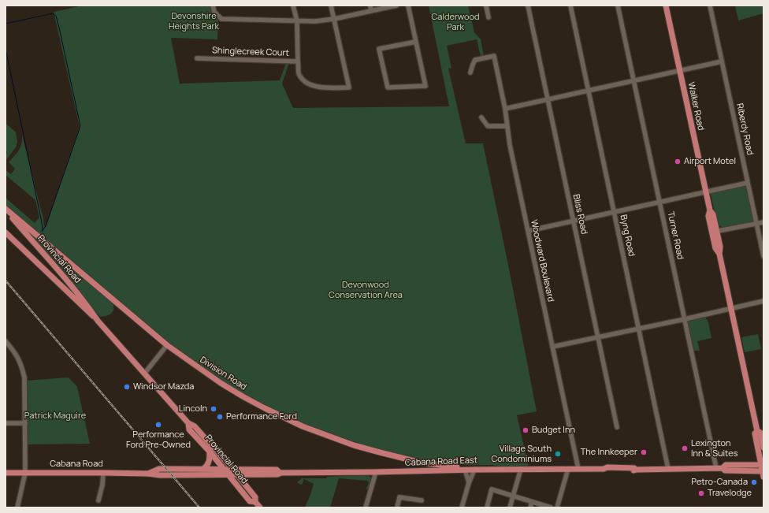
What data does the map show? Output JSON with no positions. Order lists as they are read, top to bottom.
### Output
{
  "streets": {
    "main road": [
      "Walker Road",
      "Provincial Road",
      "Division Road",
      "Cabana Road East",
      "Cabana Road"
    ],
    "street": [
      "Shinglecreek Court",
      "Riberdy Road",
      "Bliss Road",
      "Byng Road",
      "Turner Road",
      "Woodward Boulevard"
    ]
  },
  "crossings": [
    ["Walker Road", "Cabana Road East"],
    ["Byng Road", "Cabana Road East"],
    ["Turner Road", "Cabana Road East"],
    ["Provincial Road", "Division Road"],
    ["Provincial Road", "Cabana Road East"],
    ["Provincial Road", "Cabana Road"],
    ["Woodward Boulevard", "Cabana Road East"],
    ["Division Road", "Cabana Road East"],
    ["Cabana Road East", "Cabana Road"]
  ],
  "parks": [
    "Devonshire Heights Park",
    "Calderwood Park",
    "Devonwood Conservation Area",
    "Patrick Maguire"
  ],
  "places": [
    "Airport Motel",
    "Windsor Mazda",
    "Lincoln",
    "Performance Ford",
    "Performance Ford Pre-Owned",
    "Budget Inn",
    "Lexington Inn & Suites",
    "The Innkeeper",
    "Village South Condominiums",
    "Petro-Canada",
    "Travelodge"
  ]
}
